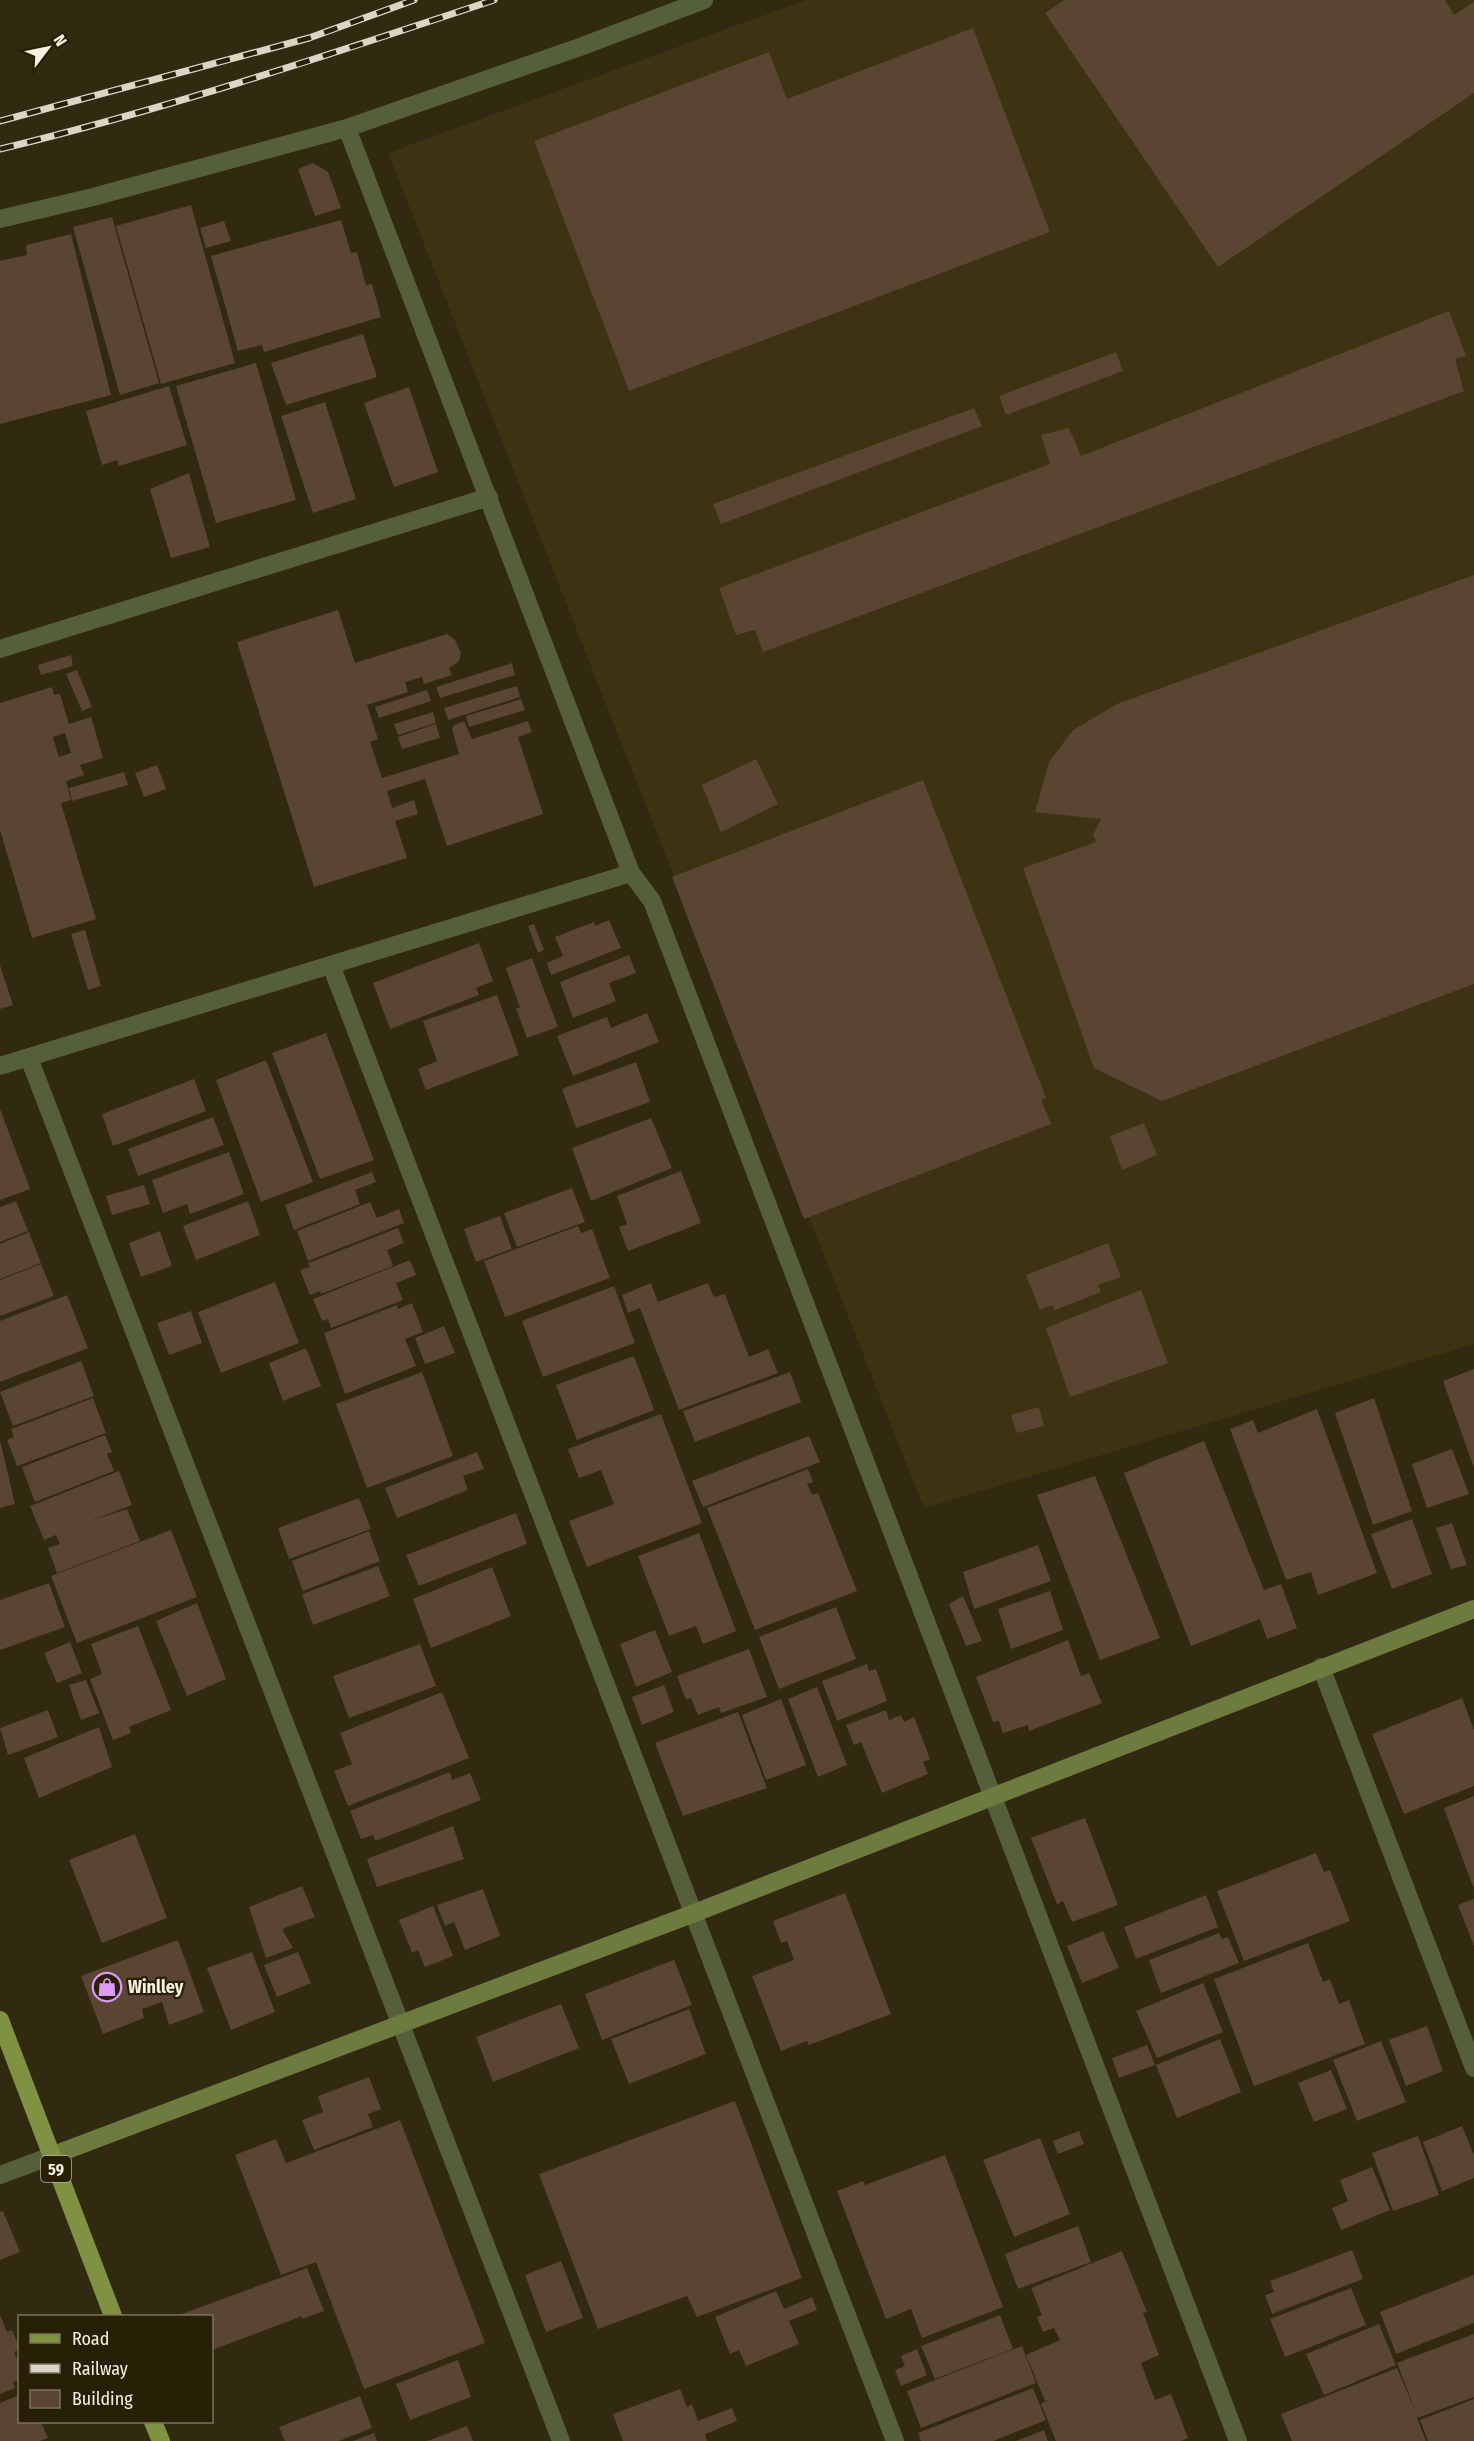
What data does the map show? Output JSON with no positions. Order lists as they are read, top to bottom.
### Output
{
  "streets": {
    "main road": ["59"]
  },
  "places": {
    "shop": ["Winlley"]
  },
  "legend": ["Road", "Railway", "Building"],
  "north": "top right"
}
